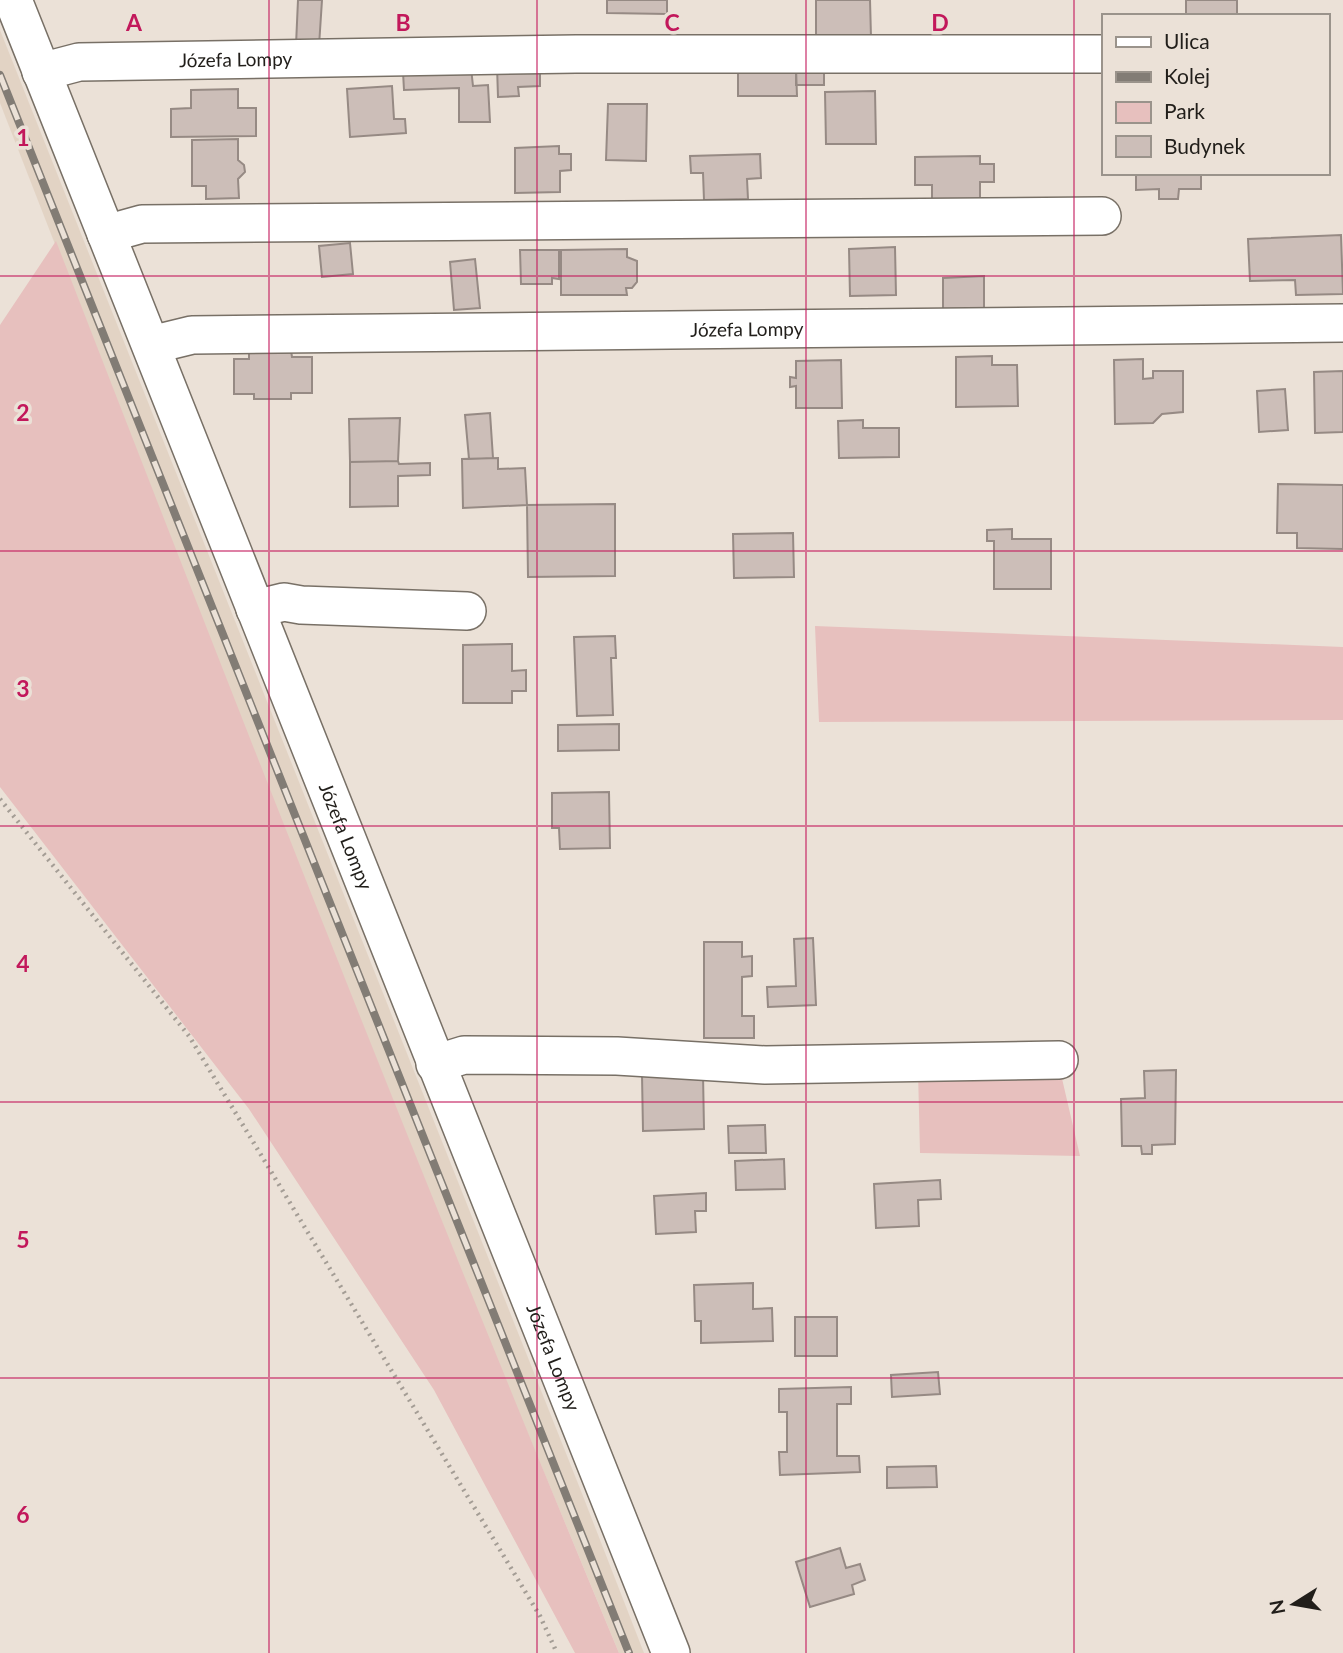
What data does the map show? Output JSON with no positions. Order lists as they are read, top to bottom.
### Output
{
  "streets": {
    "street": ["Józefa Lompy"]
  },
  "legend": [
    "Ulica",
    "Kolej",
    "Park",
    "Budynek"
  ],
  "north": "left",
  "grid": {
    "columns": [
      "A",
      "B",
      "C",
      "D"
    ],
    "rows": [
      "1",
      "2",
      "3",
      "4",
      "5",
      "6"
    ]
  }
}
